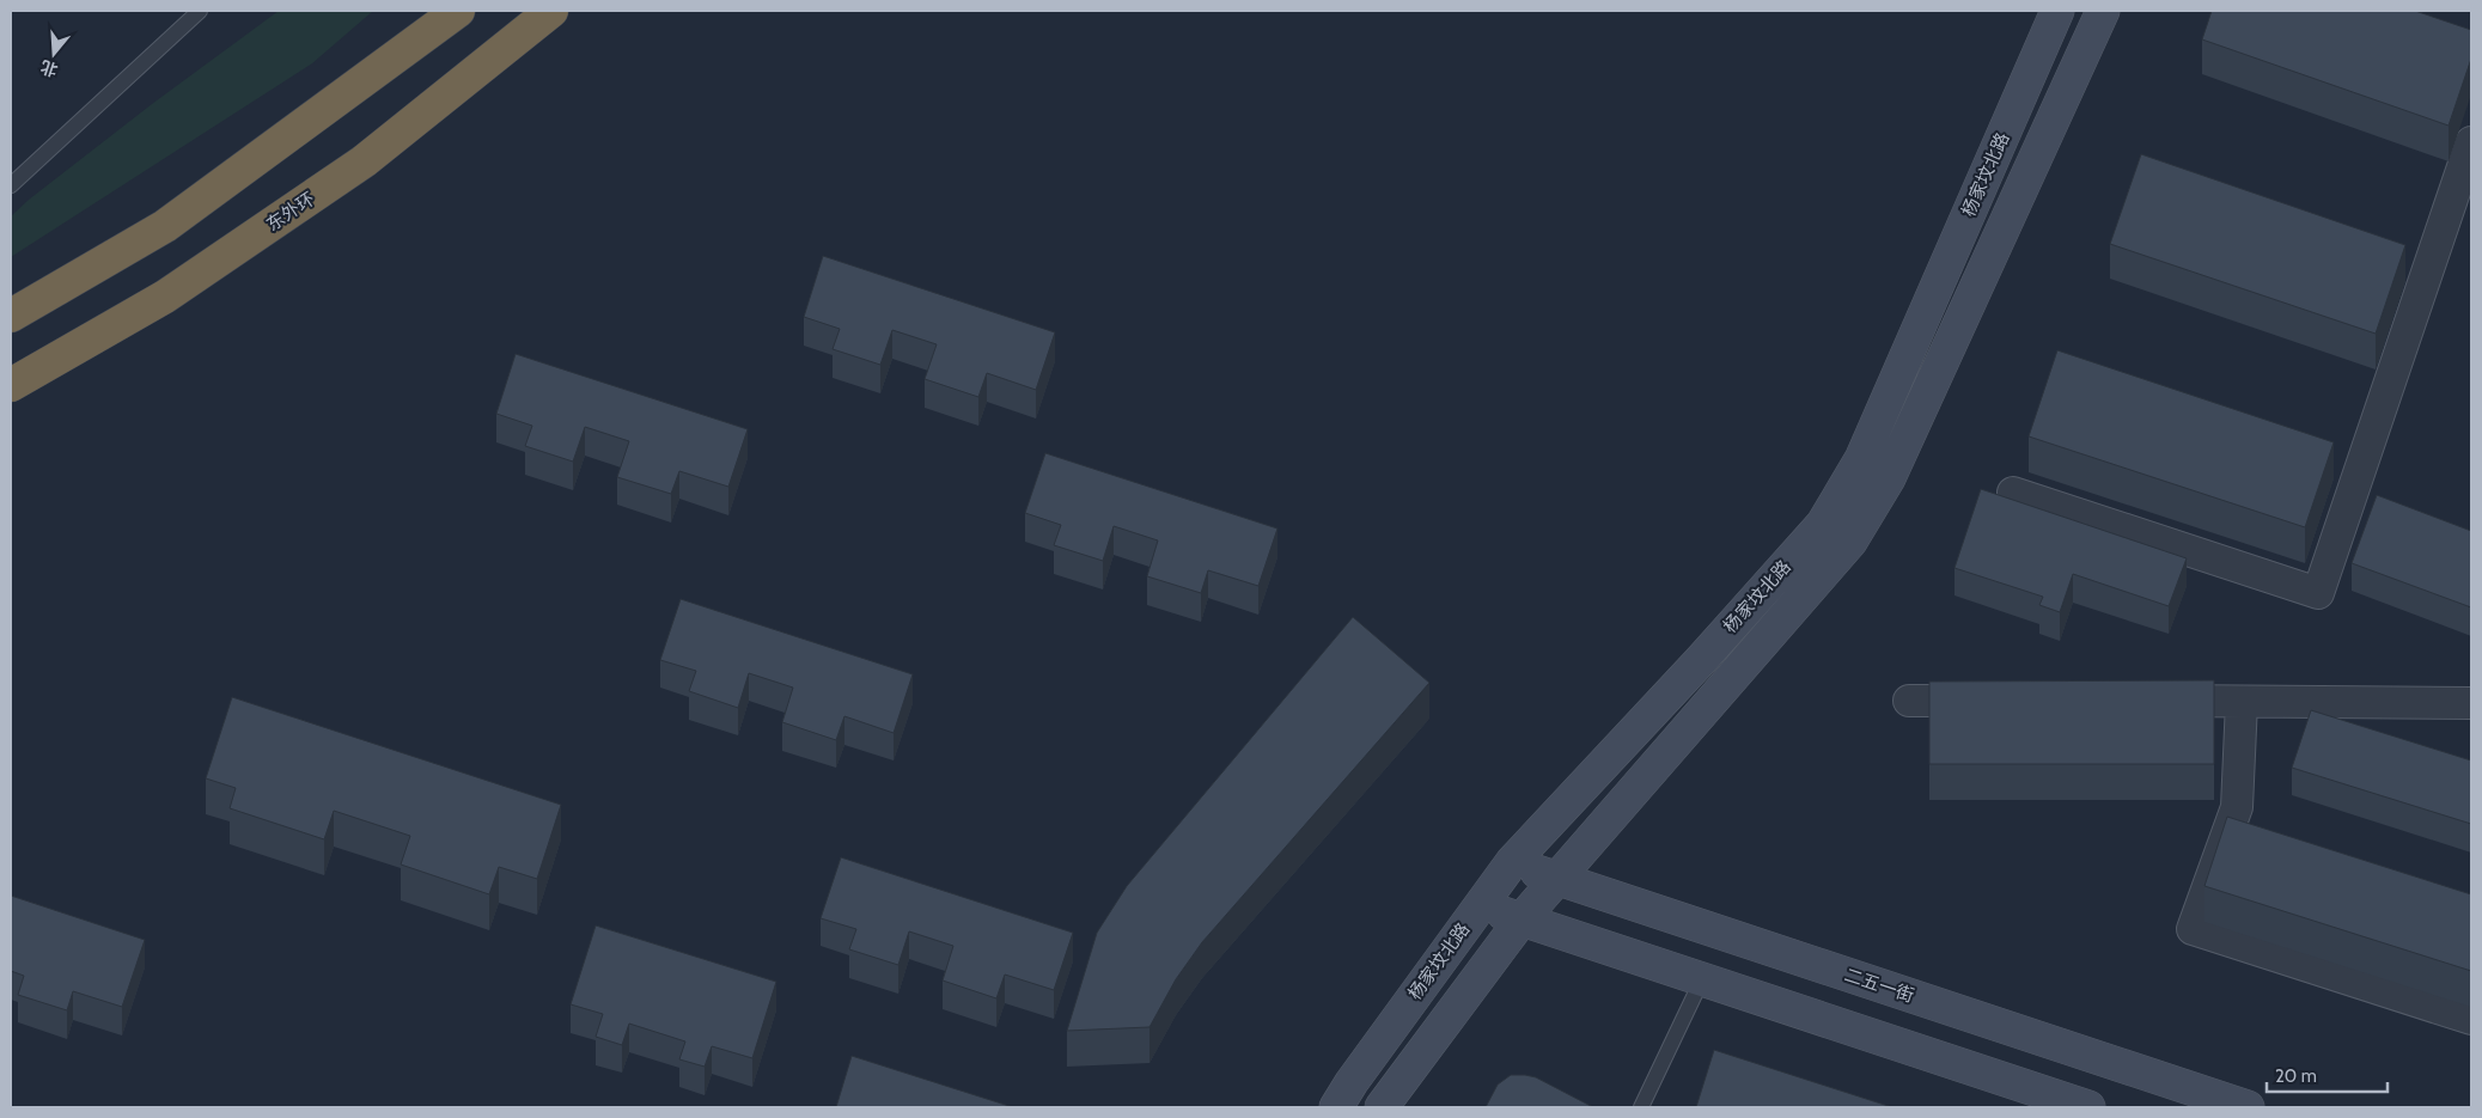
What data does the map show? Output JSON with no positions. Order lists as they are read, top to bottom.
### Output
{
  "streets": {
    "highway": ["东外环"],
    "main road": ["杨家坟北路", "二五一街"]
  },
  "crossings": [
    ["杨家坟北路", "二五一街"]
  ],
  "scale_bar": "20 m",
  "north": "bottom"
}
